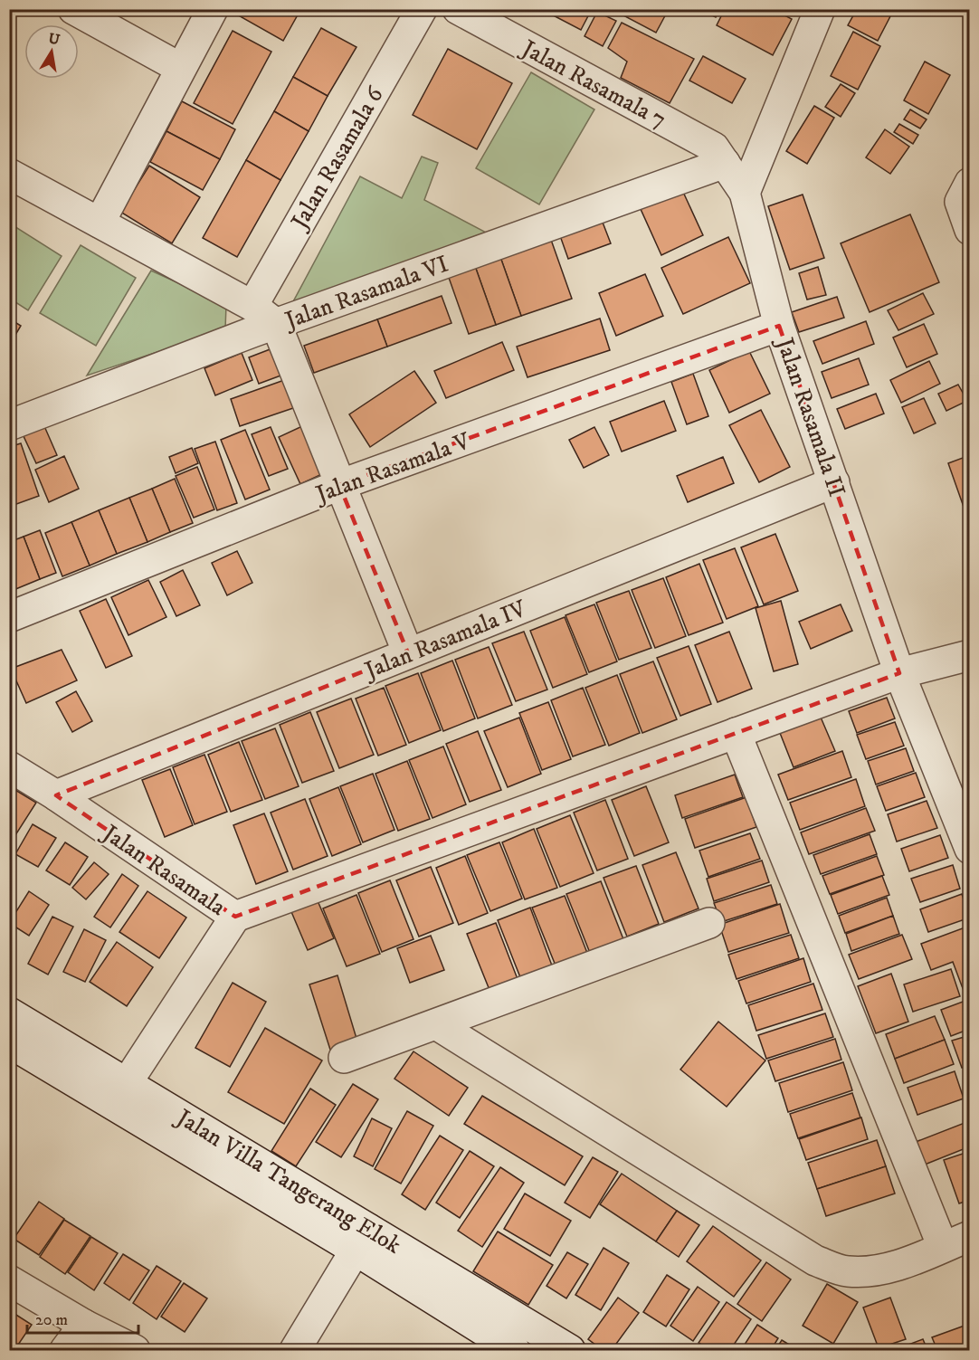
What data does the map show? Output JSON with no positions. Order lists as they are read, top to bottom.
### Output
{
  "streets": {
    "street": [
      "Jalan Rasamala 7",
      "Jalan Rasamala 6",
      "Jalan Rasamala VI",
      "Jalan Rasamala II",
      "Jalan Rasamala V",
      "Jalan Rasamala IV",
      "Jalan Rasamala",
      "Jalan Villa Tangerang Elok"
    ]
  },
  "crossings": [
    ["Jalan Rasamala 7", "Jalan Rasamala VI"],
    ["Jalan Rasamala 7", "Jalan Rasamala II"],
    ["Jalan Rasamala VI", "Jalan Rasamala II"],
    ["Jalan Rasamala II", "Jalan Rasamala V"],
    ["Jalan Rasamala II", "Jalan Rasamala IV"],
    ["Jalan Rasamala IV", "Jalan Rasamala"],
    ["Jalan Rasamala", "Jalan Villa Tangerang Elok"]
  ],
  "scale_bar": "20 m",
  "north": "top"
}
